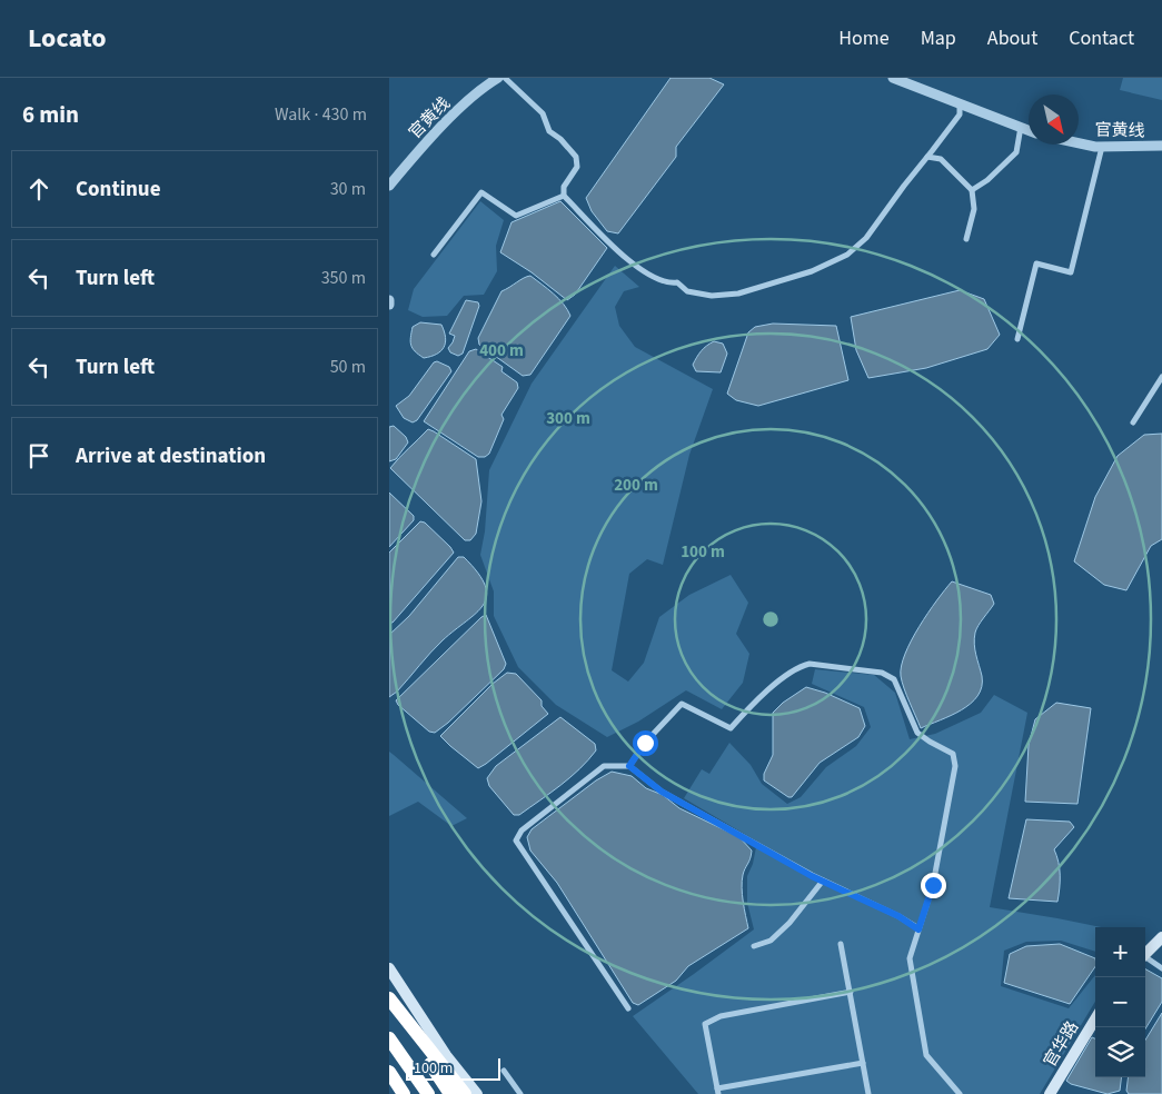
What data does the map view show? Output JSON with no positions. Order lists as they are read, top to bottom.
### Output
{
  "streets": {
    "main road": ["官华路"],
    "street": ["官黄线"]
  },
  "scale_bar": "100 m",
  "north": "bottom right",
  "page": {
    "header": "Locato",
    "nav": [
      "Home",
      "Map",
      "About",
      "Contact"
    ],
    "heading": ["6 min", "Walk · 430 m"],
    "list": [
      ["Continue", "30 m"],
      ["Turn left", "350 m"],
      ["Turn left", "50 m"],
      "Arrive at destination"
    ],
    "map_buttons": ["+", "−"],
    "scale": "100 m"
  },
  "rings": [
    "400 m",
    "300 m",
    "200 m",
    "100 m"
  ]
}
